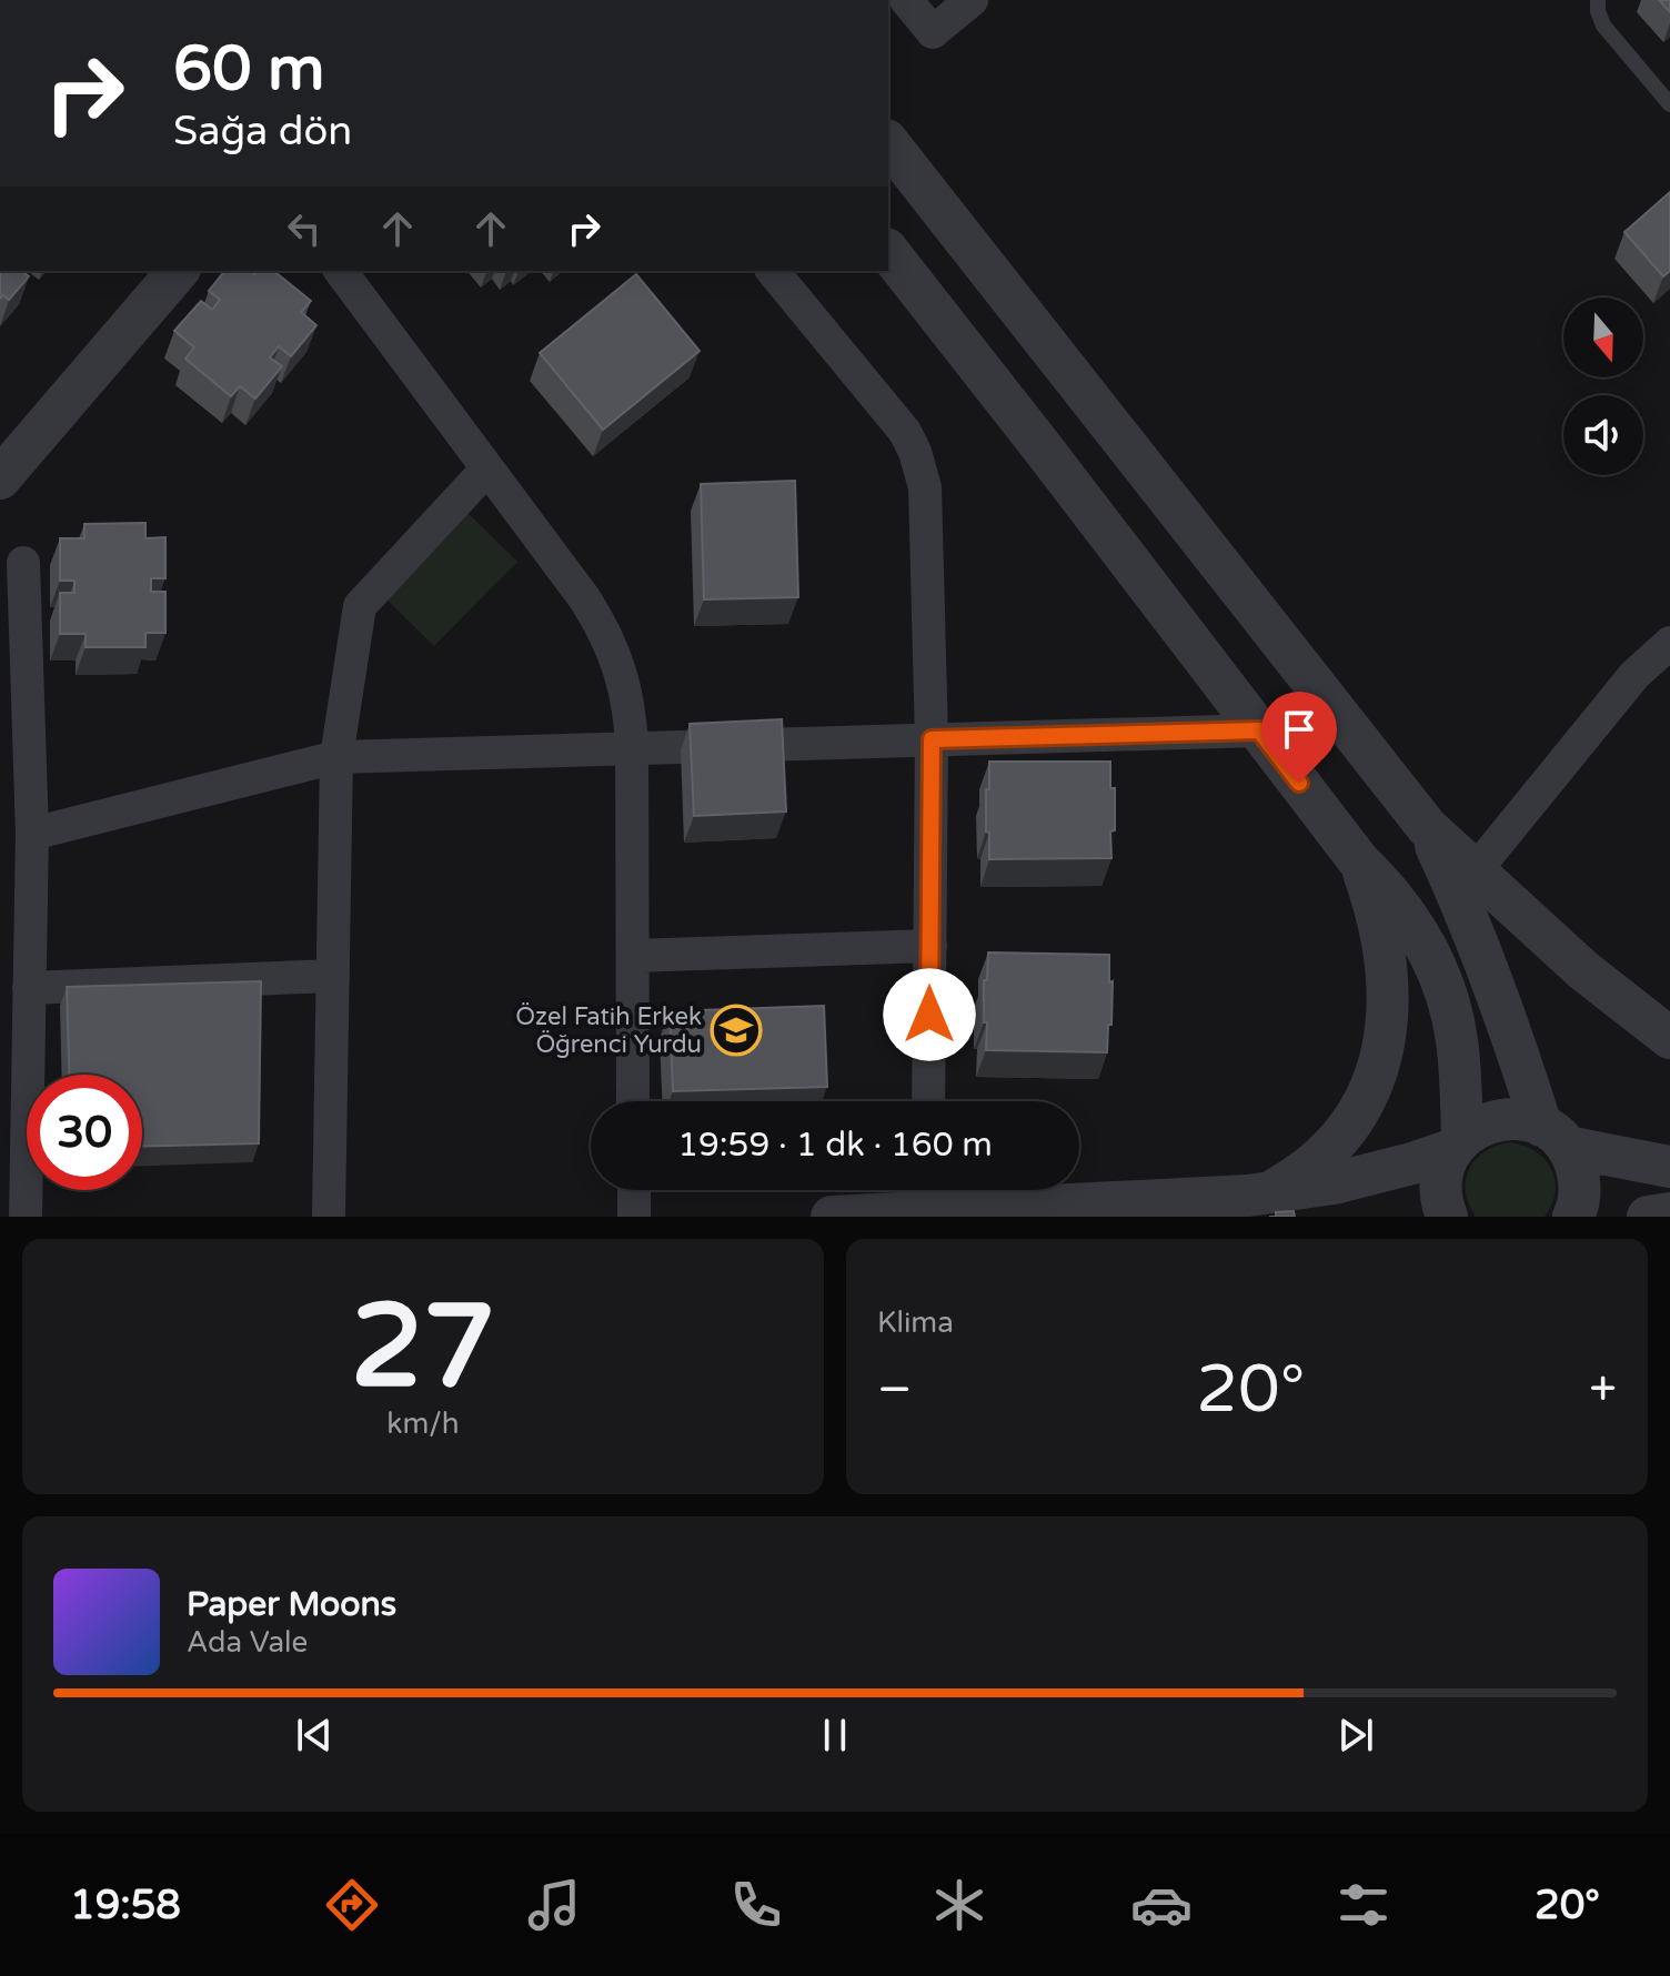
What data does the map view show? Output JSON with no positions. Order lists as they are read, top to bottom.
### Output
{
  "places": {
    "school or university": ["Özel Fatih Erkek Öğrenci Yurdu"]
  },
  "north": "bottom",
  "page": {
    "turn": ["60 m", "Sağa dön"],
    "limit": "30",
    "trip": "19:59 · 1 dk · 160 m",
    "tile": [
      ["27", "km/h"],
      "Klima"
    ],
    "heat": ["−", "20°", "+"],
    "song": ["Paper Moons", "Ada Vale"],
    "tabs": ["19:58", "20°"]
  }
}
